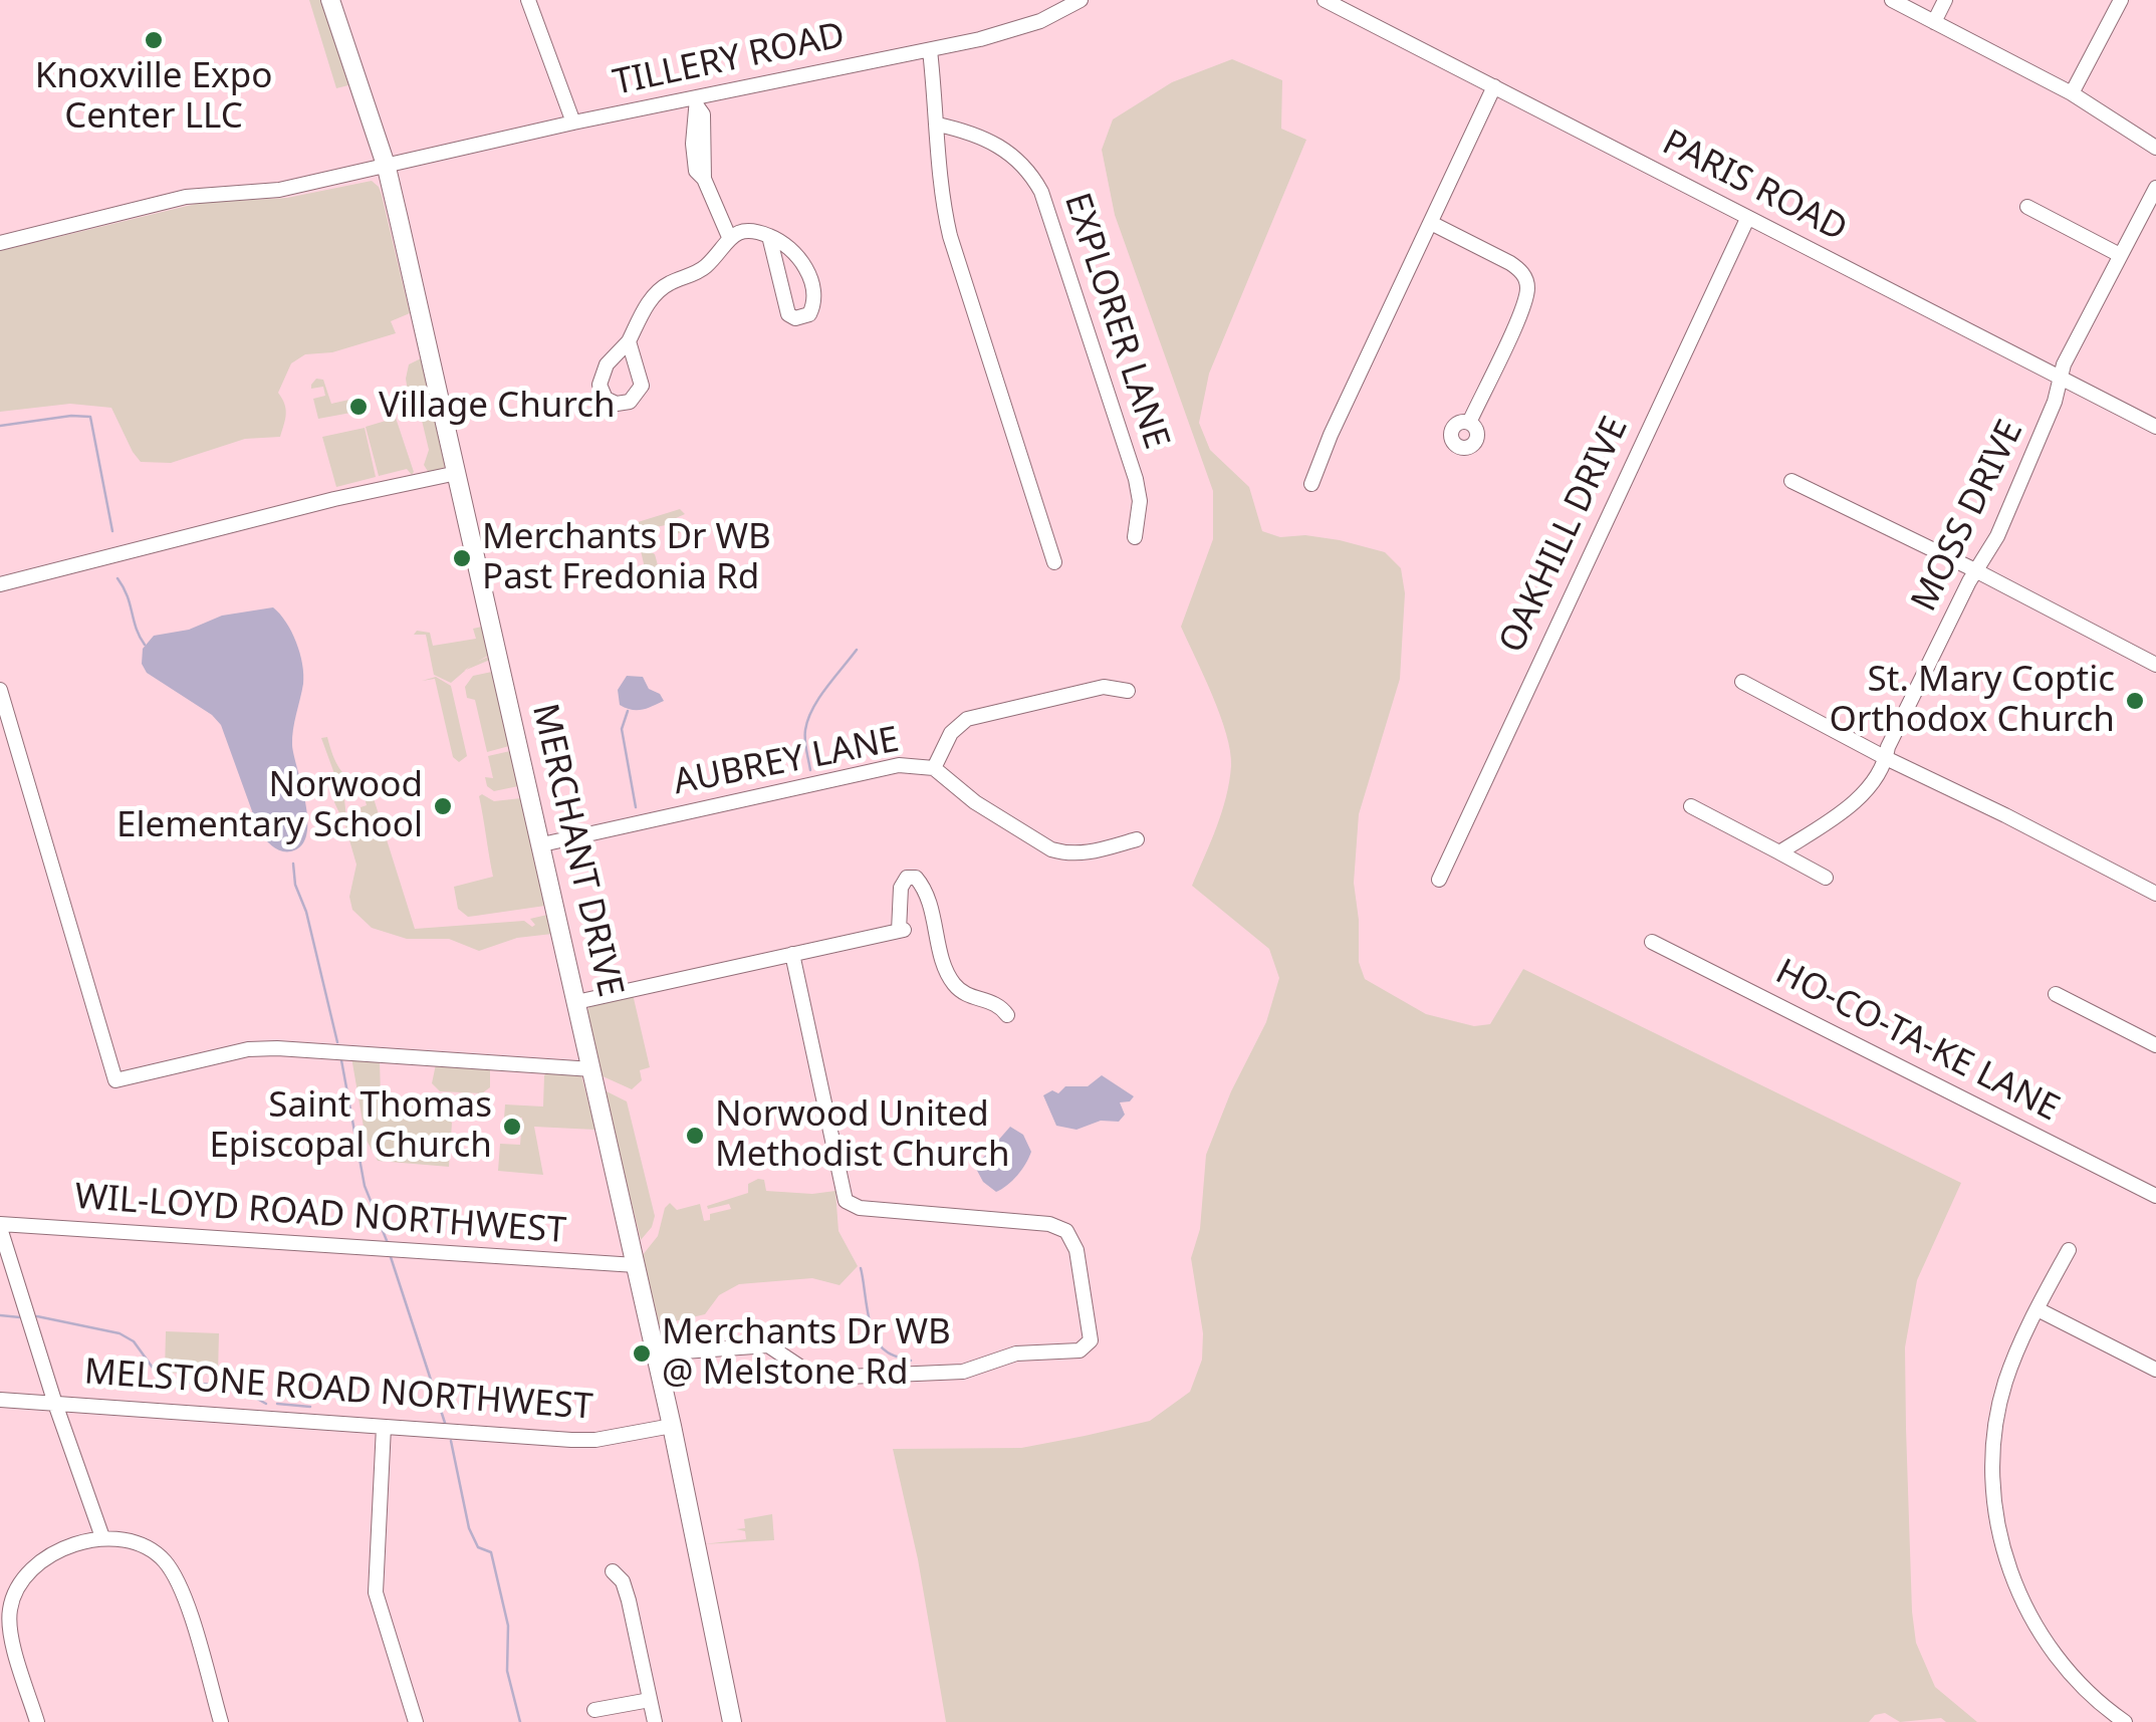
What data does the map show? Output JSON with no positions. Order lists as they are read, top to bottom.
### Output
{
  "streets": {
    "main road": ["MERCHANT DRIVE"],
    "street": [
      "TILLERY ROAD",
      "PARIS ROAD",
      "EXPLORER LANE",
      "MOSS DRIVE",
      "OAKHILL DRIVE",
      "AUBREY LANE",
      "HO-CO-TA-KE LANE",
      "WIL-LOYD ROAD NORTHWEST",
      "MELSTONE ROAD NORTHWEST"
    ]
  },
  "crossings": [
    ["TILLERY ROAD", "MERCHANT DRIVE"],
    ["PARIS ROAD", "MOSS DRIVE"],
    ["PARIS ROAD", "OAKHILL DRIVE"],
    ["AUBREY LANE", "MERCHANT DRIVE"],
    ["MERCHANT DRIVE", "WIL-LOYD ROAD NORTHWEST"],
    ["MERCHANT DRIVE", "MELSTONE ROAD NORTHWEST"]
  ],
  "places": [
    "Knoxville Expo Center LLC",
    "Village Church",
    "Merchants Dr WB Past Fredonia Rd",
    "St. Mary Coptic Orthodox Church",
    "Norwood Elementary School",
    "Saint Thomas Episcopal Church",
    "Norwood United Methodist Church",
    "Merchants Dr WB @ Melstone Rd"
  ]
}
